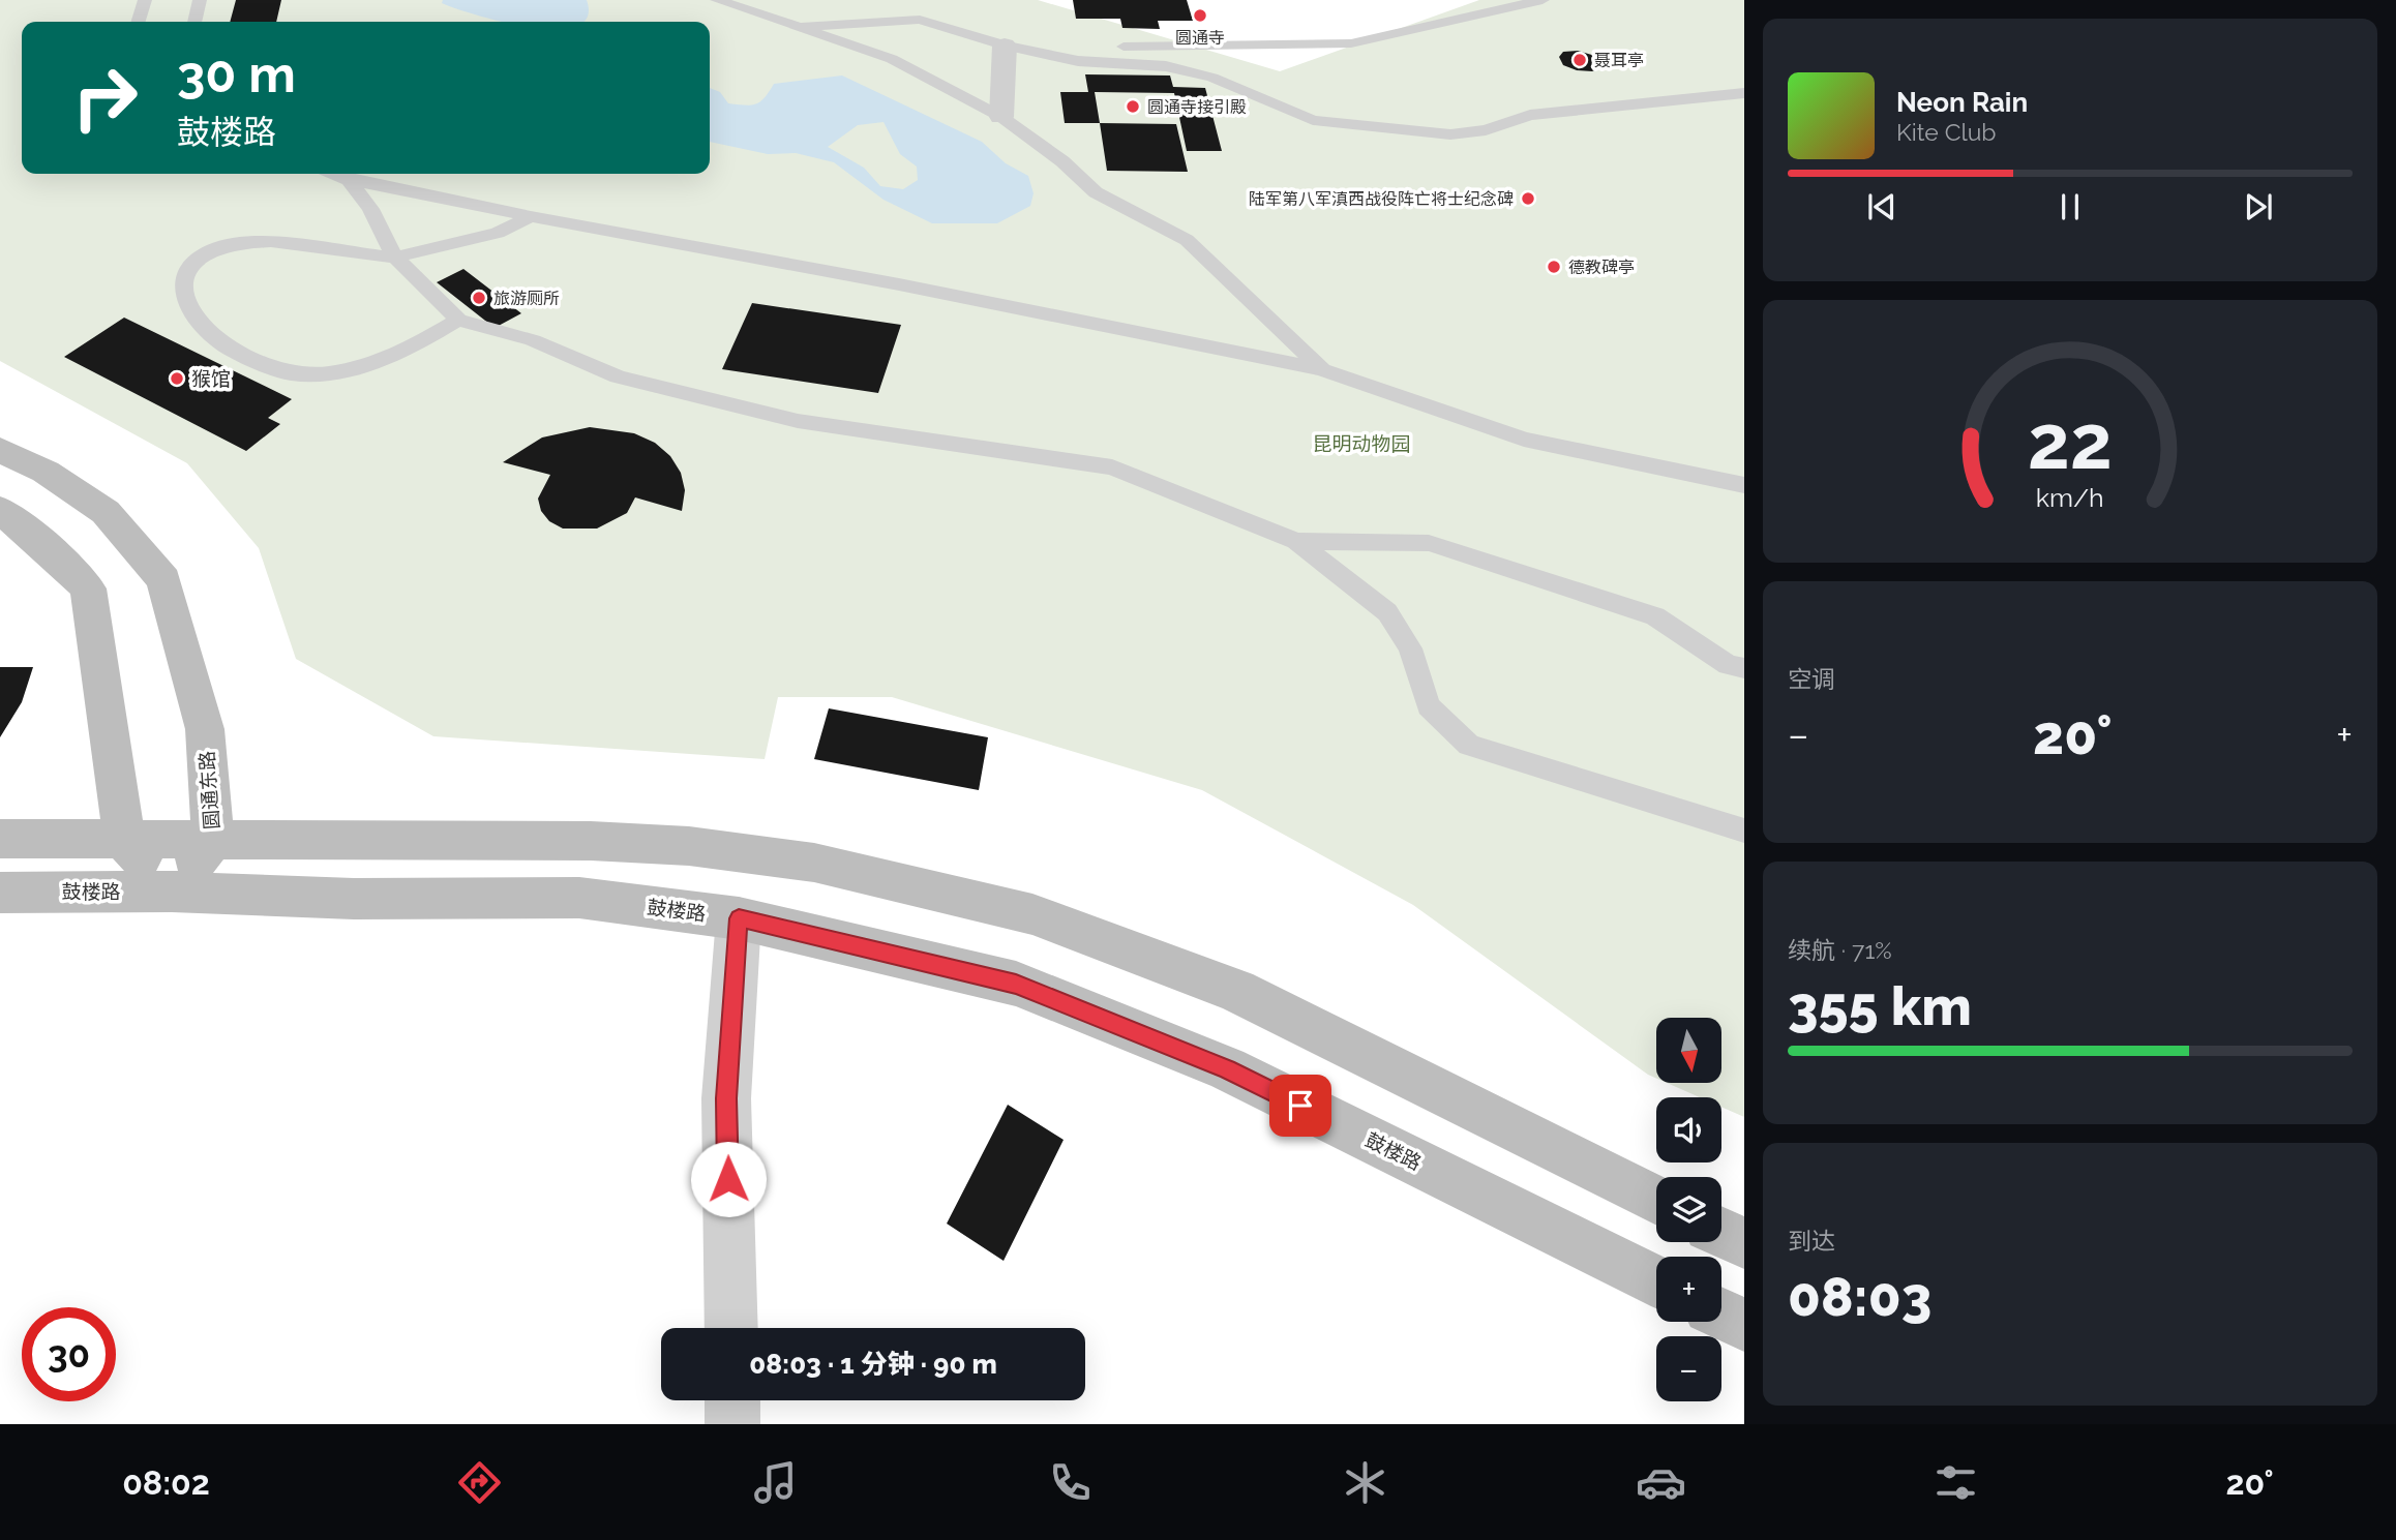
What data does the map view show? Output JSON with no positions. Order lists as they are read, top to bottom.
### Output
{
  "streets": {
    "main road": ["圆通东路", "鼓楼路"]
  },
  "crossings": [
    ["圆通东路", "鼓楼路"]
  ],
  "parks": ["昆明动物园"],
  "places": [
    "圆通寺",
    "聂耳亭",
    "圆通寺接引殿",
    "陆军第八军滇西战役阵亡将士纪念碑",
    "德教碑亭",
    "旅游厕所",
    "猴馆"
  ],
  "north": "bottom",
  "page": {
    "turn": ["30 m", "鼓楼路"],
    "song": ["Neon Rain", "Kite Club"],
    "tile": [
      "空调",
      ["续航 · 71%", "355 km"],
      ["到达", "08:03"]
    ],
    "heat": ["−", "20°", "+"],
    "map_buttons": ["+", "−"],
    "limit": "30",
    "trip": "08:03 · 1 分钟 · 90 m",
    "tabs": ["08:02", "20°"],
    "gauge": ["22", "km/h"]
  }
}
